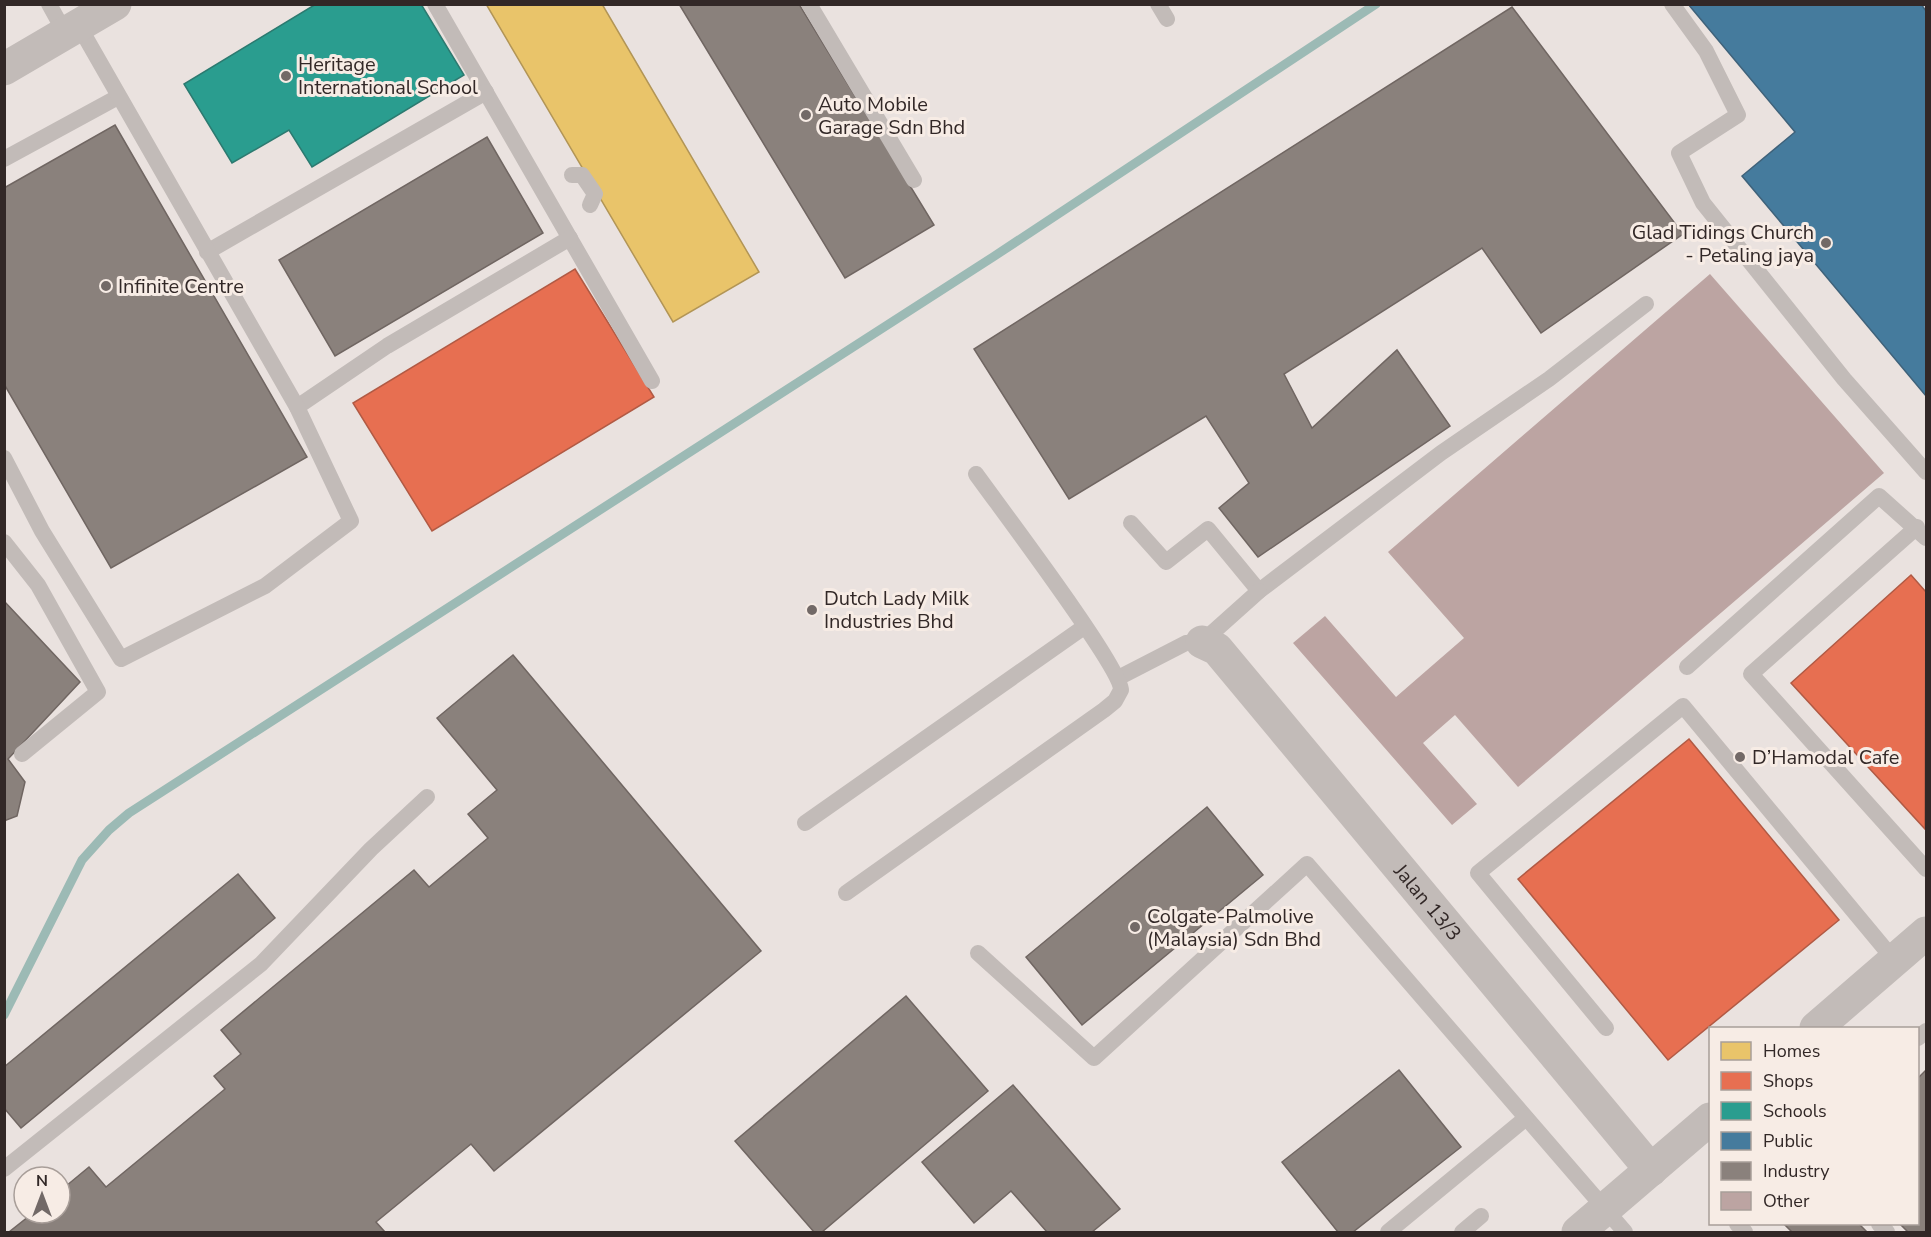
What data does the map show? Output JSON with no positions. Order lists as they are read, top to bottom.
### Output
{
  "streets": {
    "street": ["Jalan 13/3"]
  },
  "places": [
    "Heritage International School",
    "Auto Mobile Garage Sdn Bhd",
    "Glad Tidings Church - Petaling jaya",
    "Infinite Centre",
    "Dutch Lady Milk Industries Bhd",
    "D’Hamodal Cafe",
    "Colgate-Palmolive (Malaysia) Sdn Bhd"
  ],
  "legend": [
    "Homes",
    "Shops",
    "Schools",
    "Public",
    "Industry",
    "Other"
  ],
  "north": "top"
}
